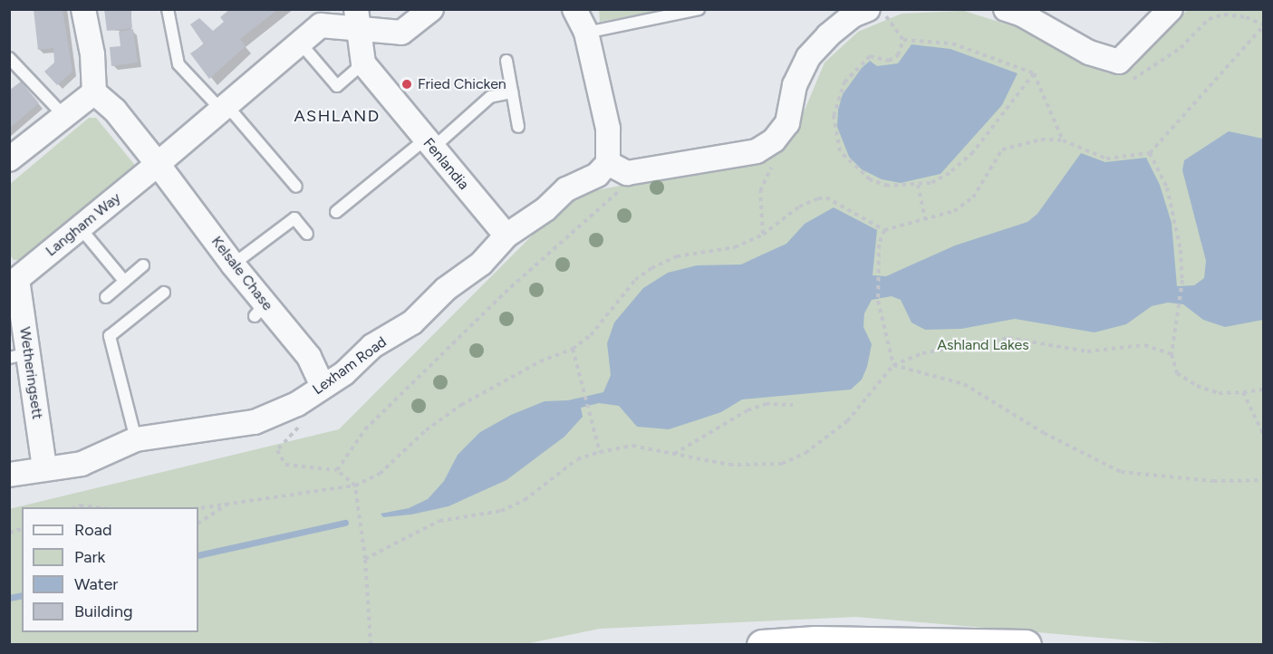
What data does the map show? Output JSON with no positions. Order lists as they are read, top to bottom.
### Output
{
  "streets": {
    "street": [
      "Fenlandia",
      "Langham Way",
      "Kelsale Chase",
      "Lexham Road",
      "Wetheringsett"
    ]
  },
  "crossings": [
    ["Fenlandia", "Lexham Road"],
    ["Langham Way", "Kelsale Chase"],
    ["Langham Way", "Wetheringsett"],
    ["Kelsale Chase", "Lexham Road"],
    ["Lexham Road", "Wetheringsett"]
  ],
  "districts": ["ASHLAND"],
  "parks": ["Ashland Lakes"],
  "places": ["Fried Chicken"],
  "legend": [
    "Road",
    "Park",
    "Water",
    "Building"
  ]
}
